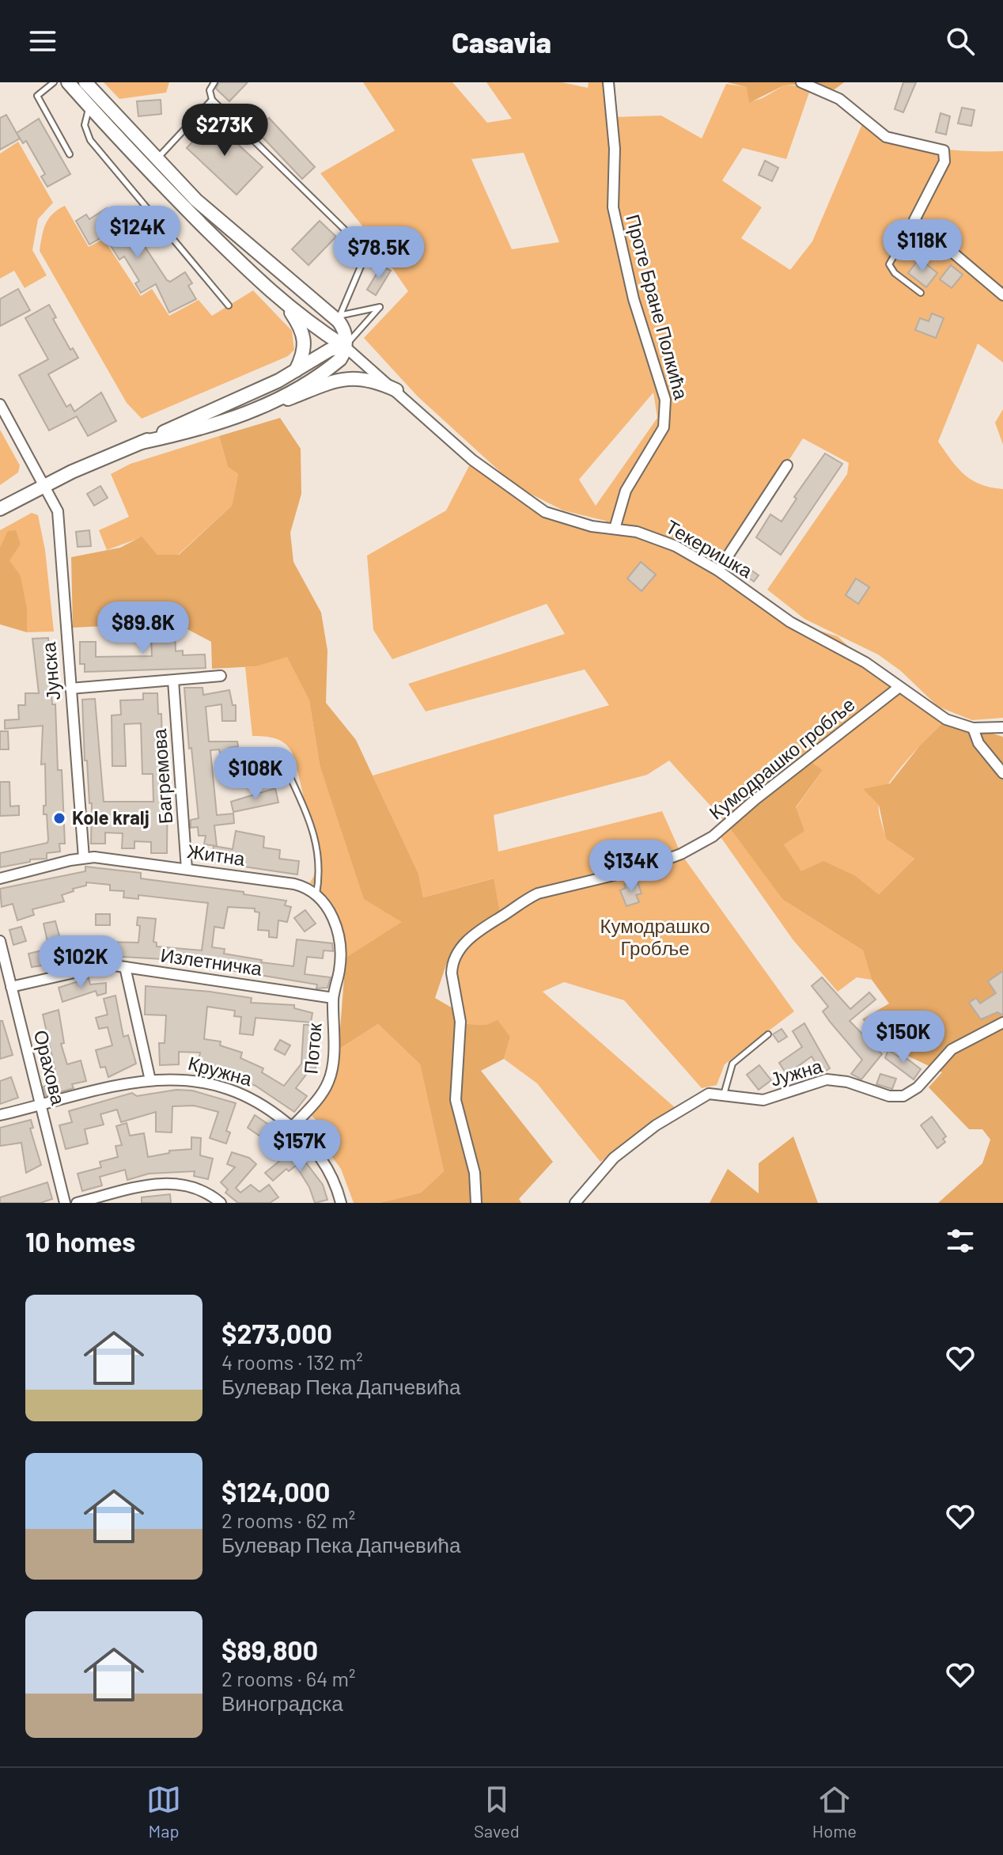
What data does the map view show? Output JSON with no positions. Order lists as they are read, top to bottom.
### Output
{
  "streets": {
    "street": [
      "Проте Бране Полкића",
      "Текеришка",
      "Јунска",
      "Кумодрашко гробље",
      "Багремова",
      "Житна",
      "Излетничка",
      "Поток",
      "Орахова",
      "Кружна",
      "Јужна"
    ]
  },
  "crossings": [
    ["Проте Бране Полкића", "Текеришка"],
    ["Текеришка", "Кумодрашко гробље"],
    ["Јунска", "Житна"],
    ["Багремова", "Житна"],
    ["Излетничка", "Поток"],
    ["Излетничка", "Орахова"],
    ["Поток", "Кружна"],
    ["Орахова", "Кружна"]
  ],
  "parks": ["Кумодрашко Гробље"],
  "places": ["Kole kralj"],
  "page": {
    "header": "Casavia",
    "price": [
      "$273K",
      "$124K",
      "$118K",
      "$78.5K",
      "$89.8K",
      "$108K",
      "$134K",
      "$102K",
      "$150K",
      "$157K"
    ],
    "heading": "10 homes",
    "list": [
      {
        "name": "$273,000",
        "note": "4 rooms · 132 m² · Булевар Пека Дапчевића"
      },
      {
        "name": "$124,000",
        "note": "2 rooms · 62 m² · Булевар Пека Дапчевића"
      },
      {
        "name": "$89,800",
        "note": "2 rooms · 64 m² · Виноградска"
      }
    ],
    "tabs": ["Map", "Saved", "Home"]
  }
}
